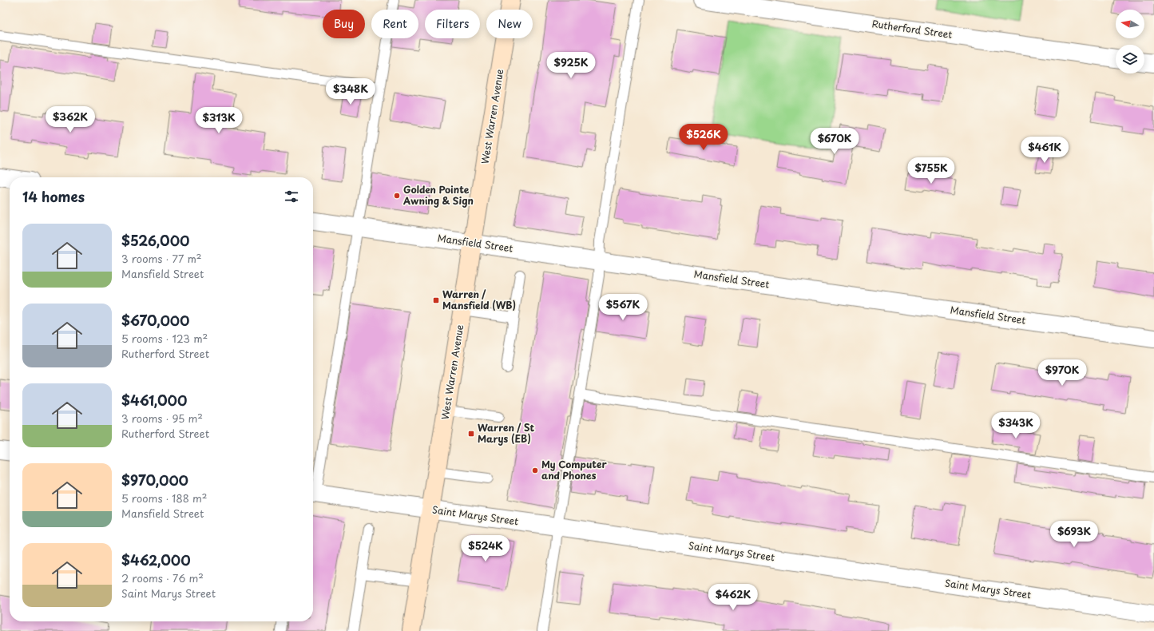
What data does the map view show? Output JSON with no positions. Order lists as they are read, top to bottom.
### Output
{
  "streets": {
    "main road": ["West Warren Avenue"],
    "street": ["Rutherford Street", "Mansfield Street", "Saint Marys Street"]
  },
  "crossings": [
    ["West Warren Avenue", "Mansfield Street"],
    ["West Warren Avenue", "Saint Marys Street"]
  ],
  "places": {
    "other": ["Golden Pointe Awning & Sign", "My Computer and Phones"],
    "transit": ["Warren / Mansfield (WB)", "Warren / St Marys (EB)"]
  },
  "north": "left",
  "page": {
    "chip": [
      "Buy",
      "Rent",
      "Filters",
      "New"
    ],
    "price": [
      "$925K",
      "$348K",
      "$362K",
      "$313K",
      "$526K",
      "$670K",
      "$461K",
      "$755K",
      "$567K",
      "$970K",
      "$343K",
      "$693K",
      "$524K",
      "$462K"
    ],
    "heading": "14 homes",
    "list": [
      {
        "name": "$526,000",
        "note": "3 rooms · 77 m² · Mansfield Street"
      },
      {
        "name": "$670,000",
        "note": "5 rooms · 123 m² · Rutherford Street"
      },
      {
        "name": "$461,000",
        "note": "3 rooms · 95 m² · Rutherford Street"
      },
      {
        "name": "$970,000",
        "note": "5 rooms · 188 m² · Mansfield Street"
      },
      {
        "name": "$462,000",
        "note": "2 rooms · 76 m² · Saint Marys Street"
      }
    ]
  }
}
